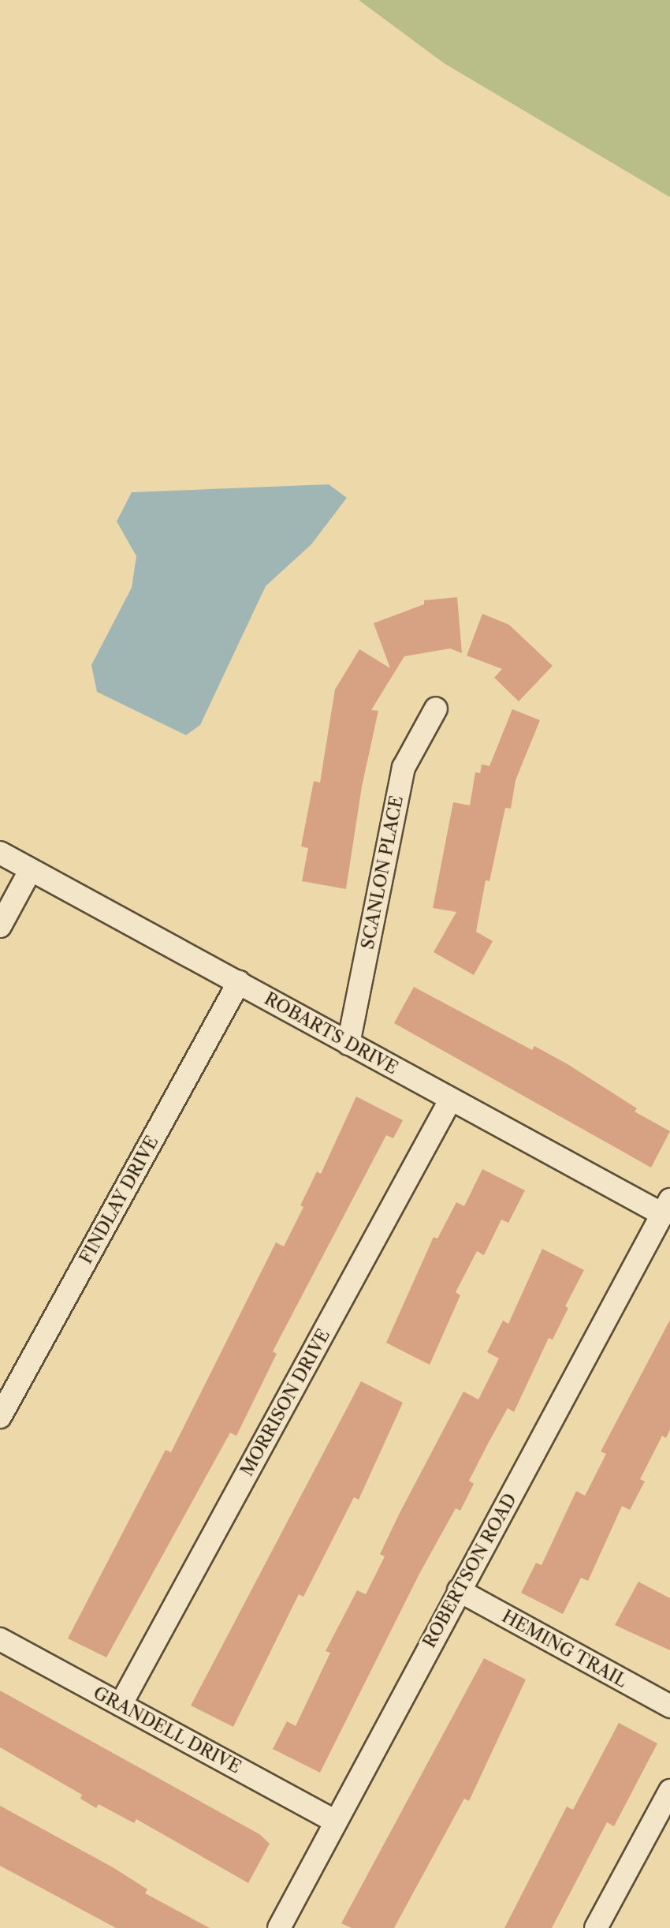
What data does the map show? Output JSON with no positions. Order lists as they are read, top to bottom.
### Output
{
  "streets": {
    "street": [
      "SCANLON PLACE",
      "ROBARTS DRIVE",
      "FINDLAY DRIVE",
      "MORRISON DRIVE",
      "ROBERTSON ROAD",
      "HEMING TRAIL",
      "GRANDELL DRIVE"
    ]
  },
  "crossings": [
    ["SCANLON PLACE", "ROBARTS DRIVE"],
    ["ROBARTS DRIVE", "FINDLAY DRIVE"],
    ["ROBARTS DRIVE", "MORRISON DRIVE"],
    ["ROBARTS DRIVE", "ROBERTSON ROAD"],
    ["MORRISON DRIVE", "GRANDELL DRIVE"],
    ["ROBERTSON ROAD", "HEMING TRAIL"],
    ["ROBERTSON ROAD", "GRANDELL DRIVE"]
  ]
}
